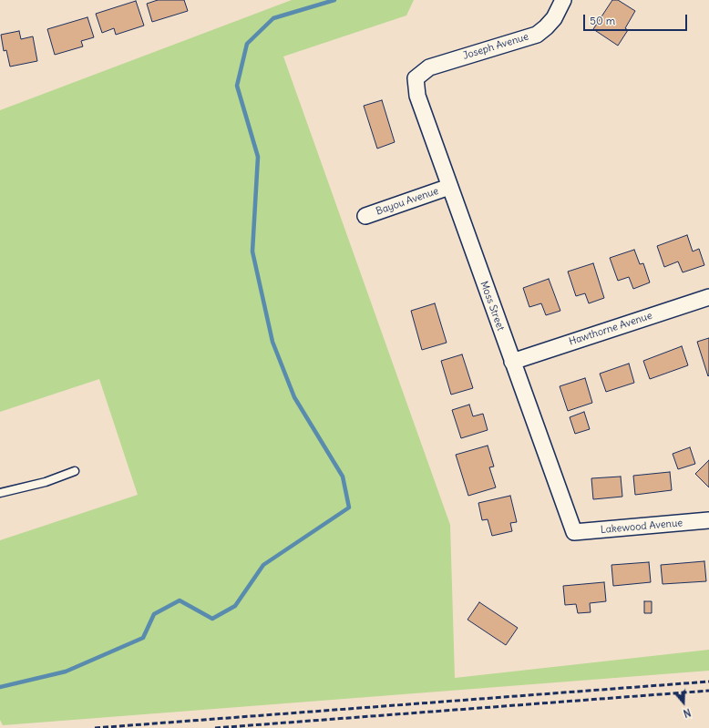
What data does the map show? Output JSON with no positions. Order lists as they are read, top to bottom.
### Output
{
  "streets": {
    "street": [
      "Joseph Avenue",
      "Bayou Avenue",
      "Moss Street",
      "Hawthorne Avenue",
      "Lakewood Avenue"
    ]
  },
  "crossings": [
    ["Joseph Avenue", "Moss Street"],
    ["Bayou Avenue", "Moss Street"],
    ["Moss Street", "Hawthorne Avenue"],
    ["Moss Street", "Lakewood Avenue"]
  ],
  "scale_bar": "50 m",
  "north": "bottom"
}
